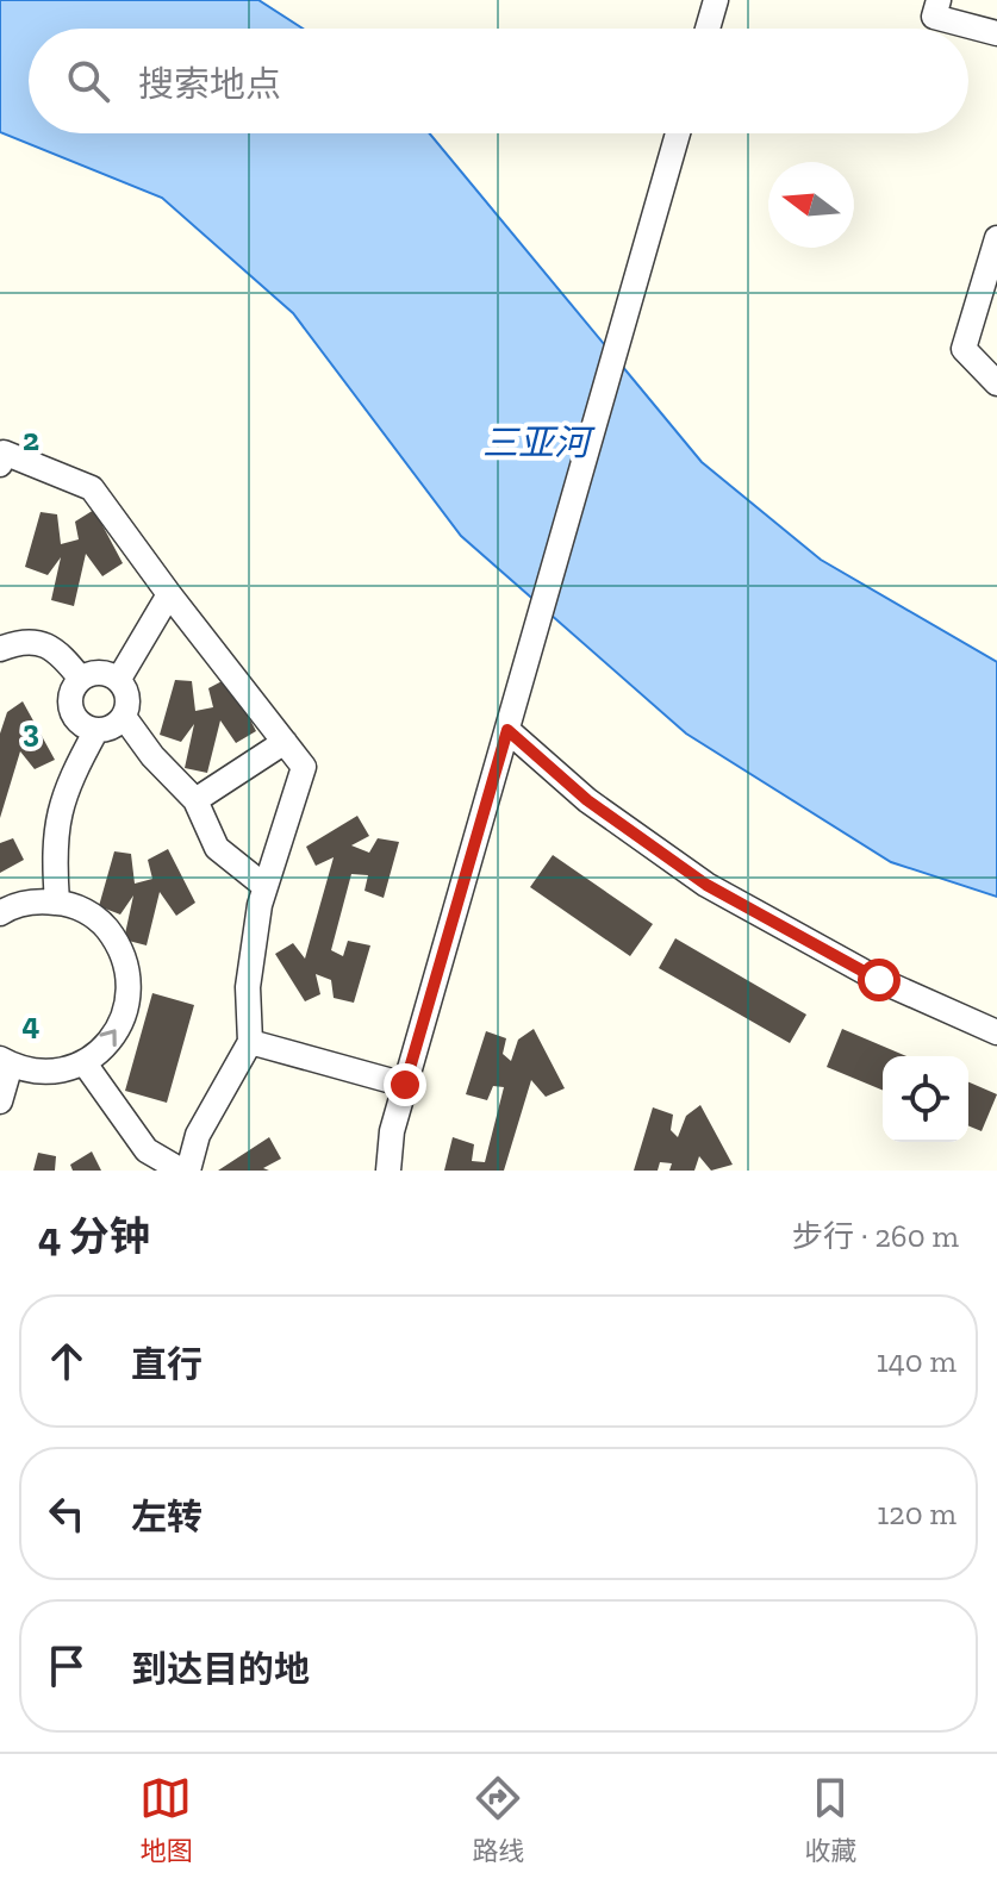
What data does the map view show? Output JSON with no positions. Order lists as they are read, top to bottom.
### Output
{
  "water": ["三亚河"],
  "north": "left",
  "page": {
    "search": "搜索地点",
    "heading": ["4 分钟", "步行 · 260 m"],
    "list": [
      ["直行", "140 m"],
      ["左转", "120 m"],
      "到达目的地"
    ],
    "nav": ["地图", "路线", "收藏"]
  },
  "grid": {
    "rows": ["2", "3", "4"]
  }
}
